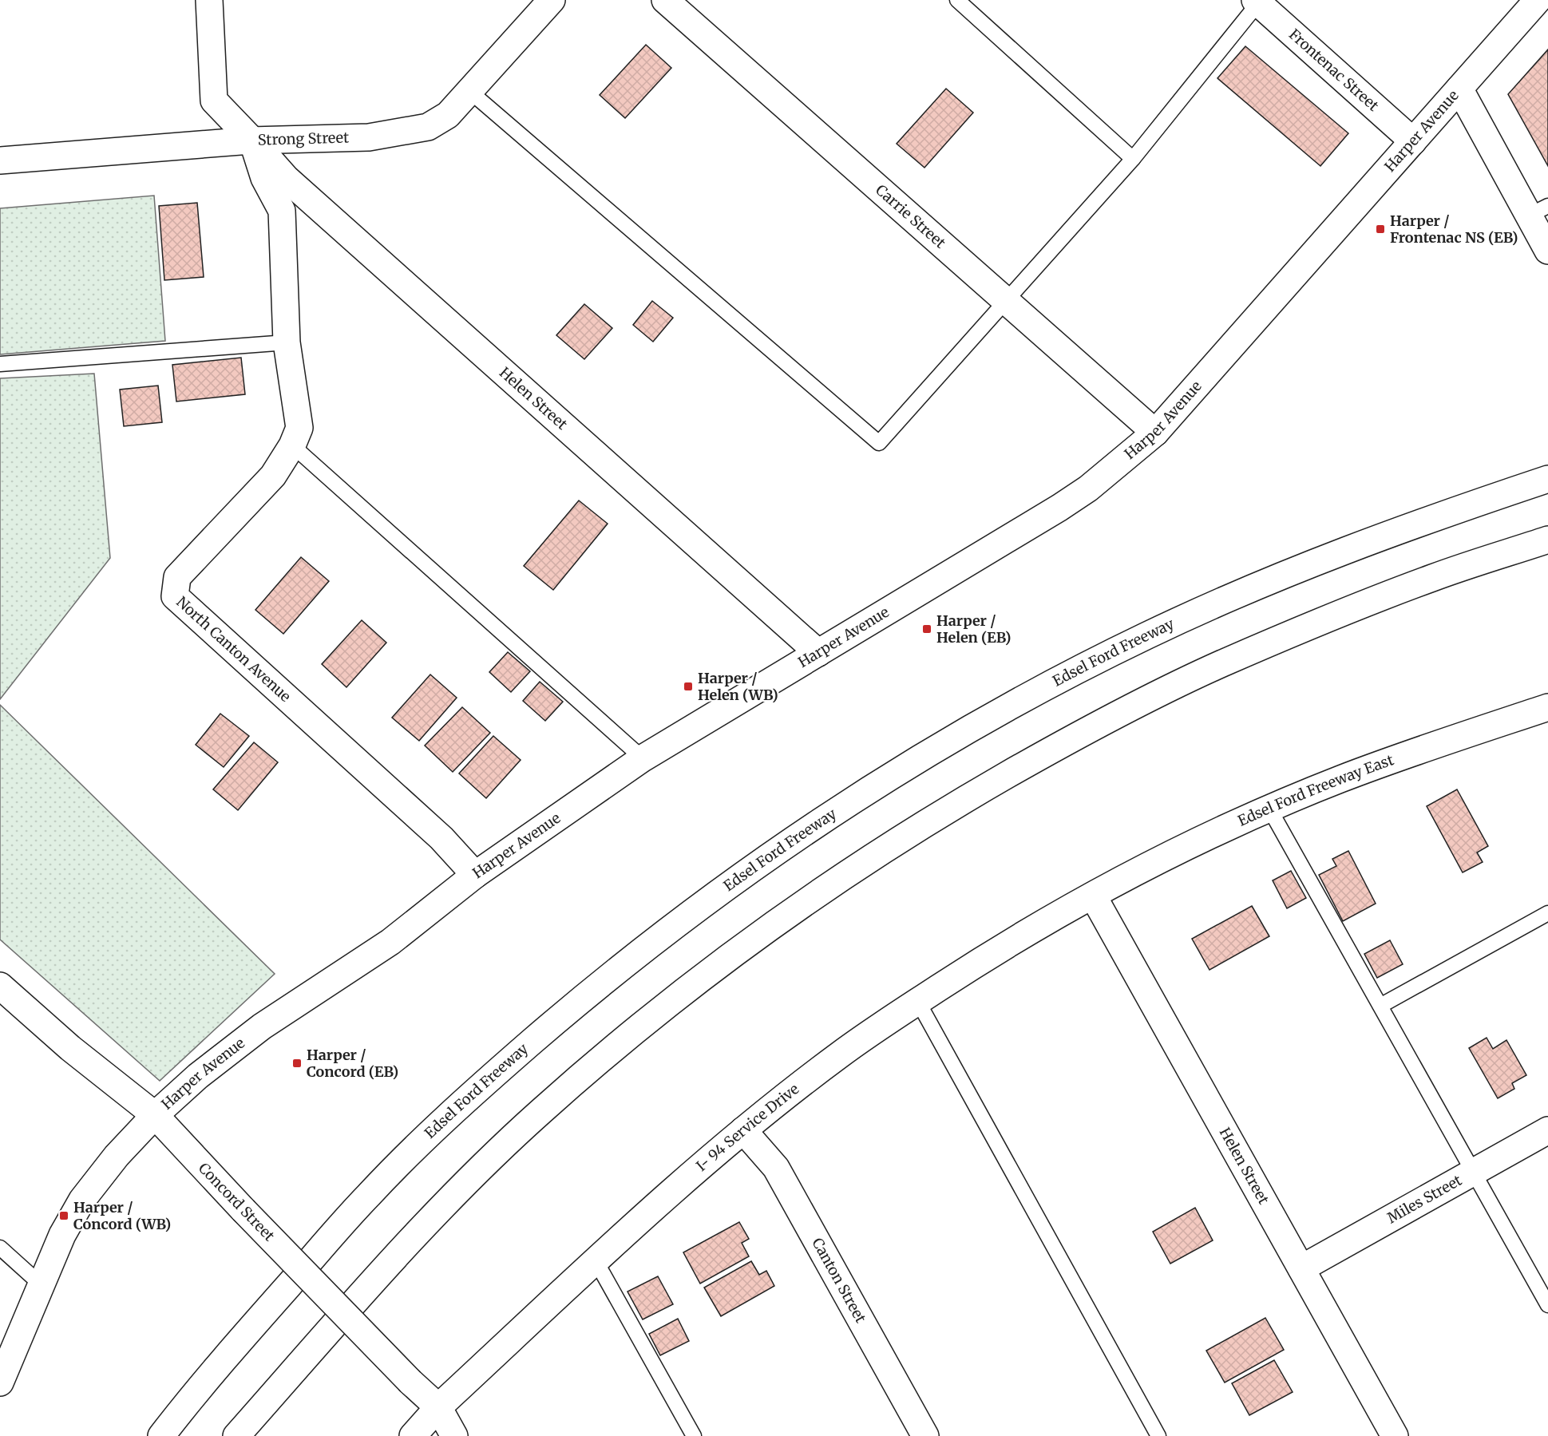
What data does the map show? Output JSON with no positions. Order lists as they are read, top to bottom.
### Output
{
  "streets": {
    "main road": [
      "Frontenac Street",
      "Harper Avenue",
      "Strong Street",
      "Carrie Street",
      "Helen Street",
      "North Canton Avenue",
      "Edsel Ford Freeway",
      "Edsel Ford Freeway East",
      "I- 94 Service Drive",
      "Miles Street",
      "Concord Street",
      "Canton Street"
    ]
  },
  "crossings": [
    ["Frontenac Street", "Harper Avenue"],
    ["Harper Avenue", "Carrie Street"],
    ["Harper Avenue", "Helen Street"],
    ["Harper Avenue", "North Canton Avenue"],
    ["Harper Avenue", "Concord Street"],
    ["Strong Street", "Helen Street"],
    ["Strong Street", "North Canton Avenue"],
    ["Helen Street", "North Canton Avenue"],
    ["Helen Street", "Edsel Ford Freeway East"],
    ["Helen Street", "I- 94 Service Drive"],
    ["Helen Street", "Miles Street"],
    ["Edsel Ford Freeway East", "I- 94 Service Drive"],
    ["I- 94 Service Drive", "Concord Street"],
    ["I- 94 Service Drive", "Canton Street"]
  ],
  "places": {
    "transit": [
      "Harper / Frontenac NS (EB)",
      "Harper / Helen (EB)",
      "Harper / Helen (WB)",
      "Harper / Concord (EB)",
      "Harper / Concord (WB)"
    ]
  }
}
